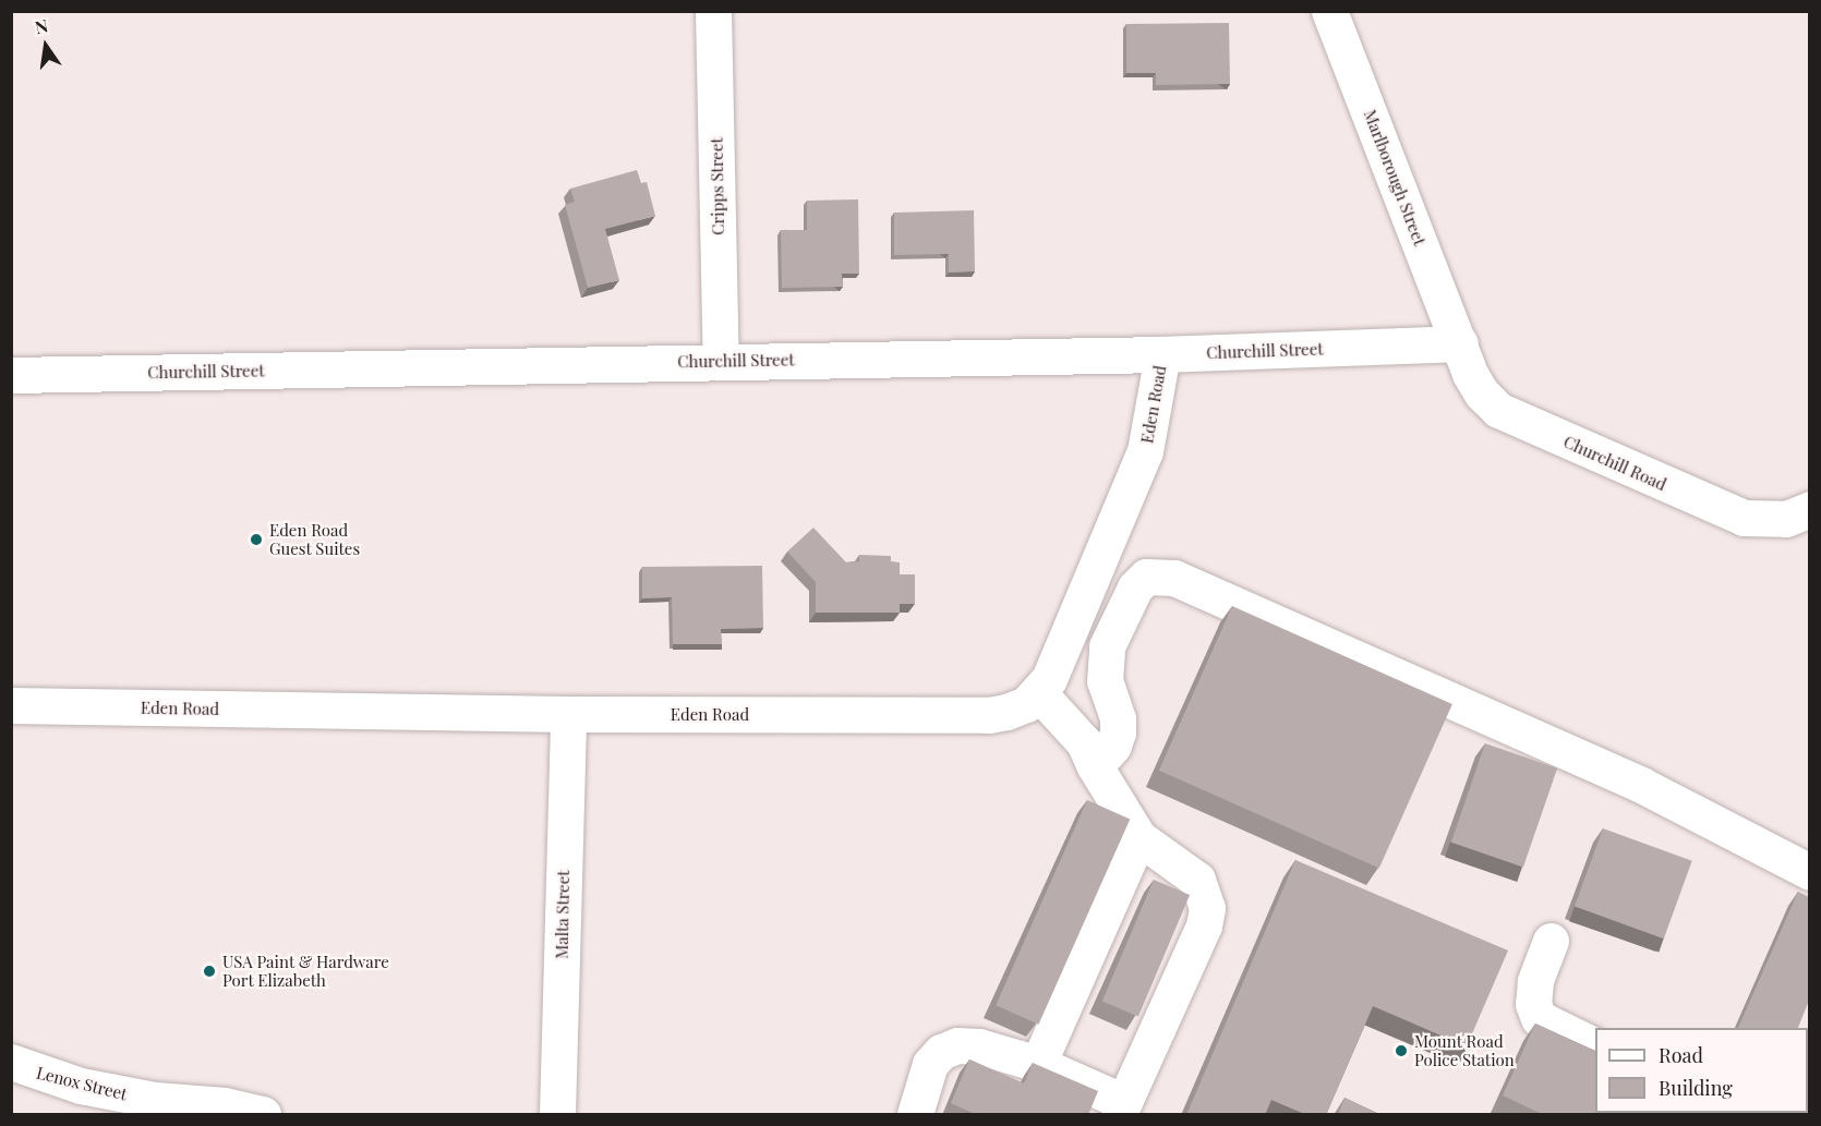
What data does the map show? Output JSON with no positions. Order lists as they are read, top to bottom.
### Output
{
  "streets": {
    "street": [
      "Marlborough Street",
      "Cripps Street",
      "Churchill Street",
      "Eden Road",
      "Churchill Road",
      "Malta Street",
      "Lenox Street"
    ]
  },
  "crossings": [
    ["Marlborough Street", "Churchill Street"],
    ["Marlborough Street", "Churchill Road"],
    ["Cripps Street", "Churchill Street"],
    ["Churchill Street", "Eden Road"],
    ["Churchill Street", "Churchill Road"],
    ["Eden Road", "Malta Street"]
  ],
  "places": ["Eden Road Guest Suites", "USA Paint & Hardware Port Elizabeth", "Mount Road Police Station"],
  "legend": ["Road", "Building"],
  "north": "top"
}
